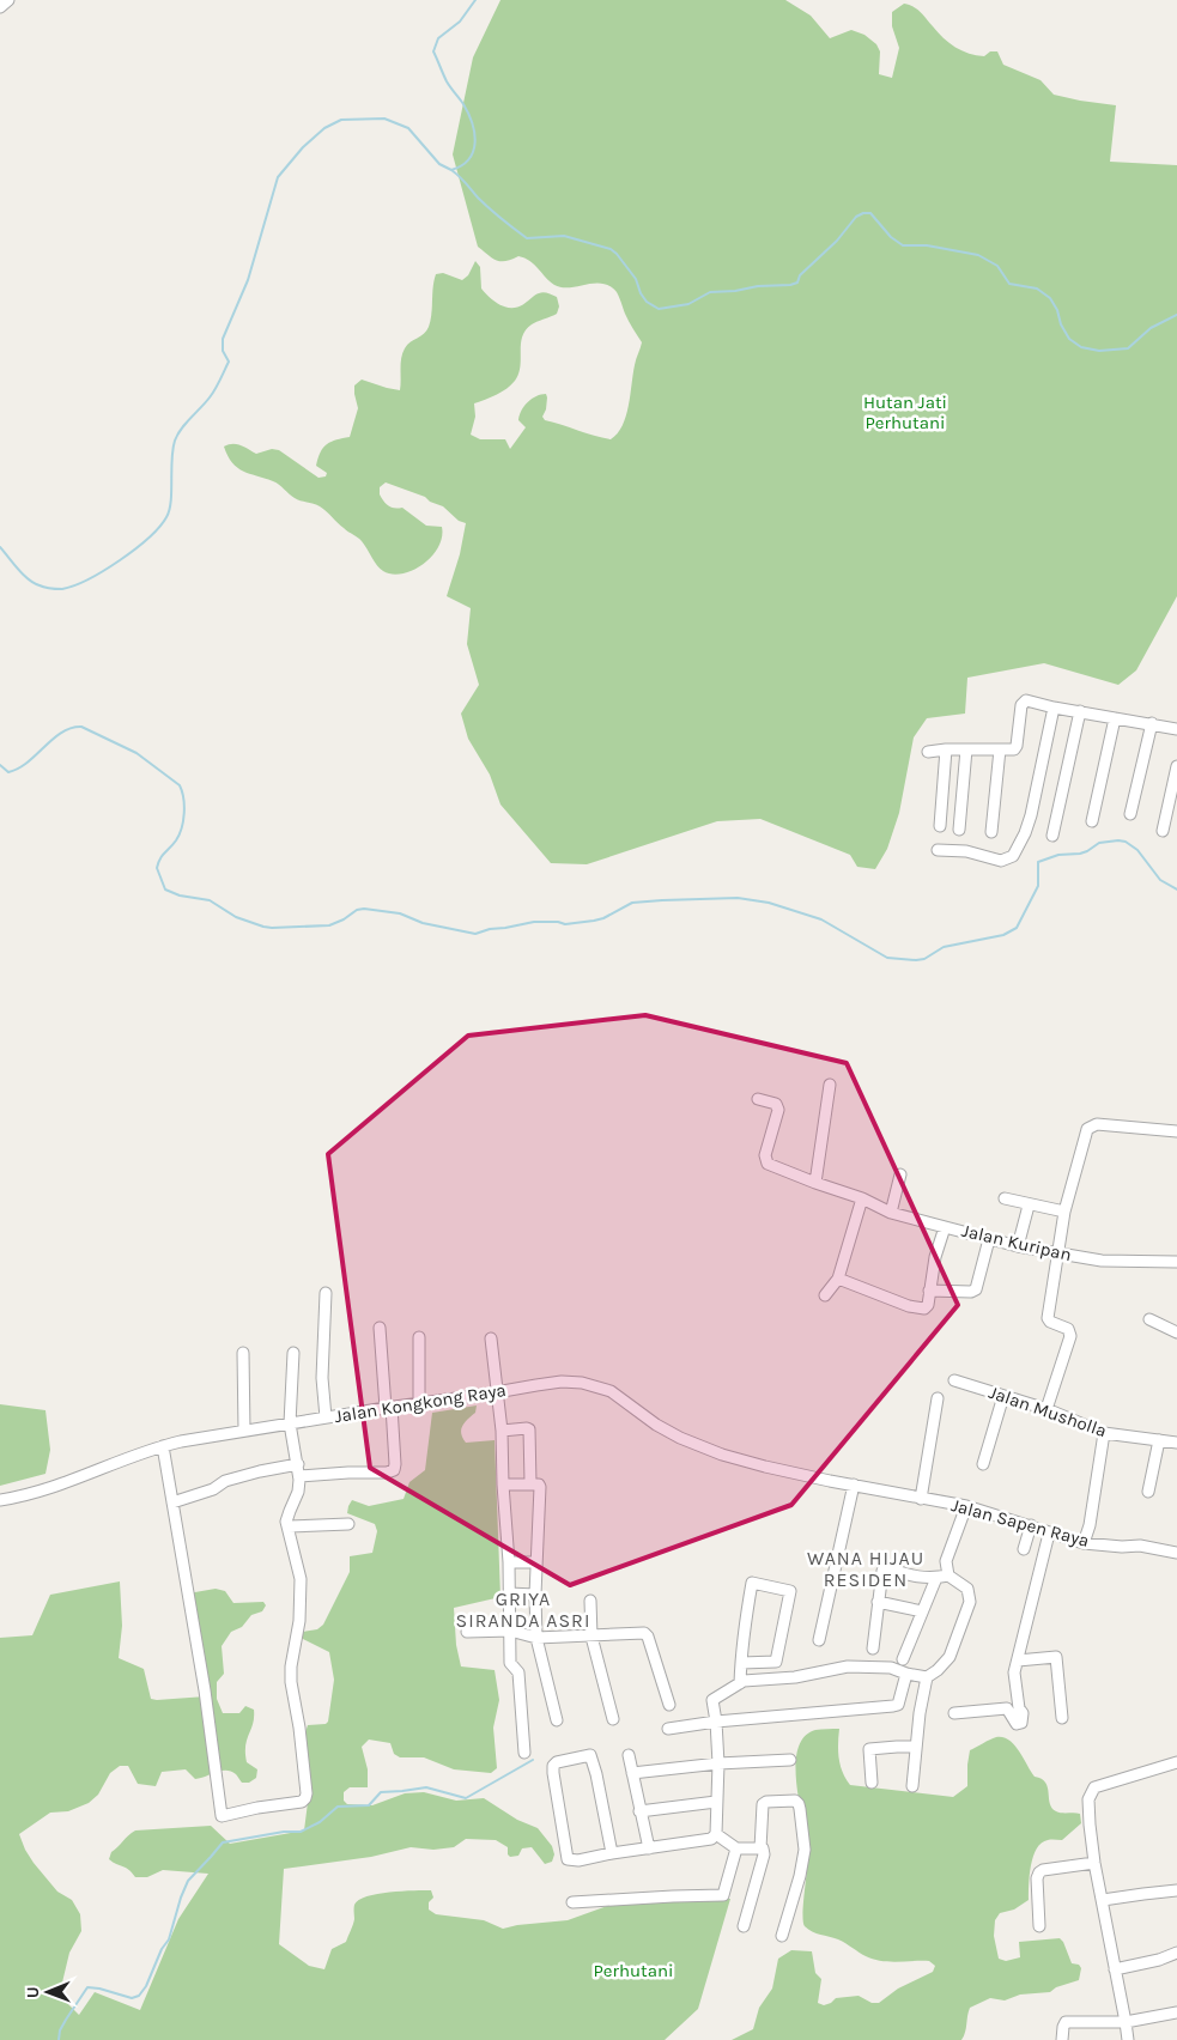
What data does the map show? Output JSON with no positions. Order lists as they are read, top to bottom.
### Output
{
  "streets": {
    "street": [
      "Jalan Kuripan",
      "Jalan Kongkong Raya",
      "Jalan Musholla",
      "Jalan Sapen Raya"
    ]
  },
  "crossings": [
    ["Jalan Kongkong Raya", "Jalan Sapen Raya"]
  ],
  "districts": ["WANA HIJAU RESIDEN", "GRIYA SIRANDA ASRI"],
  "parks": ["Hutan Jati Perhutani", "Perhutani"],
  "north": "left"
}
